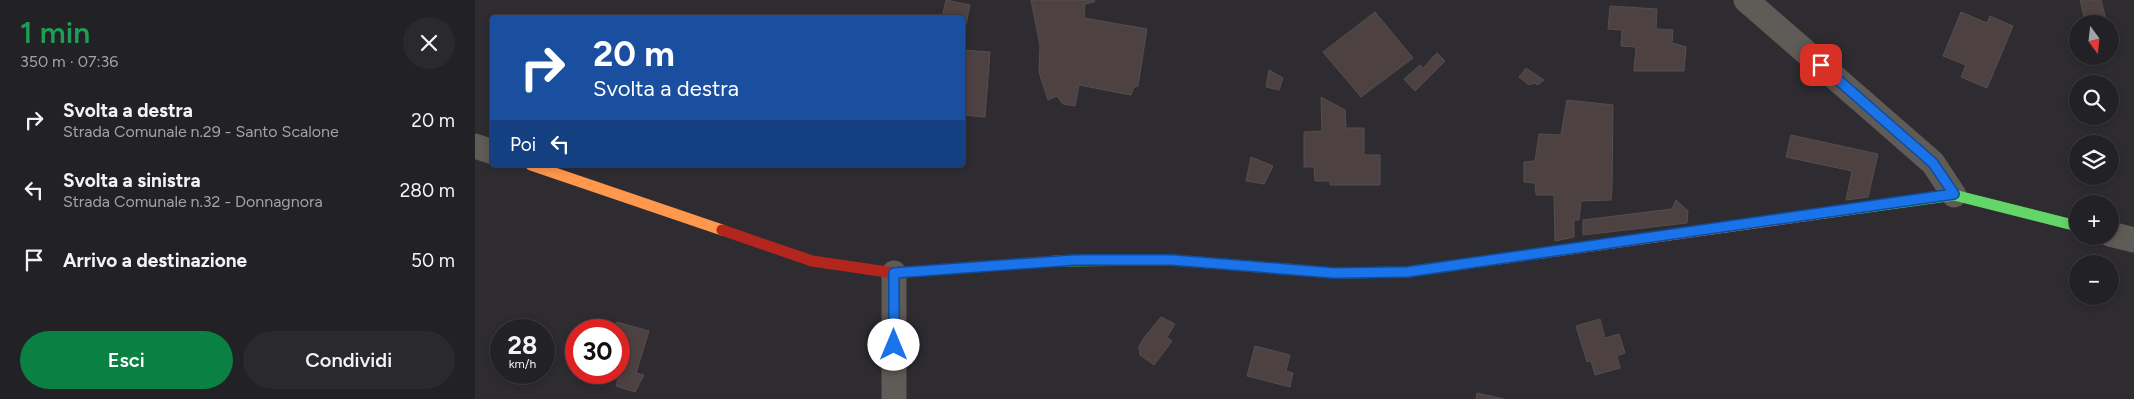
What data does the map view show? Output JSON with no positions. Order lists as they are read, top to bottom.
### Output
{
  "north": "bottom",
  "page": {
    "heading": ["1 min", "350 m · 07:36"],
    "map_buttons": ["+", "−"],
    "turn": ["20 m", "Svolta a destra"],
    "list": [
      {
        "name": "Svolta a destra",
        "note": "Strada Comunale n.29 - Santo Scalone",
        "value": "20 m"
      },
      {
        "name": "Svolta a sinistra",
        "note": "Strada Comunale n.32 - Donnagnora",
        "value": "280 m"
      },
      {
        "name": "Arrivo a destinazione",
        "value": "50 m"
      }
    ],
    "then": "Poi",
    "speed": "28 km/h",
    "limit": "30",
    "buttons": ["Esci", "Condividi"]
  }
}
